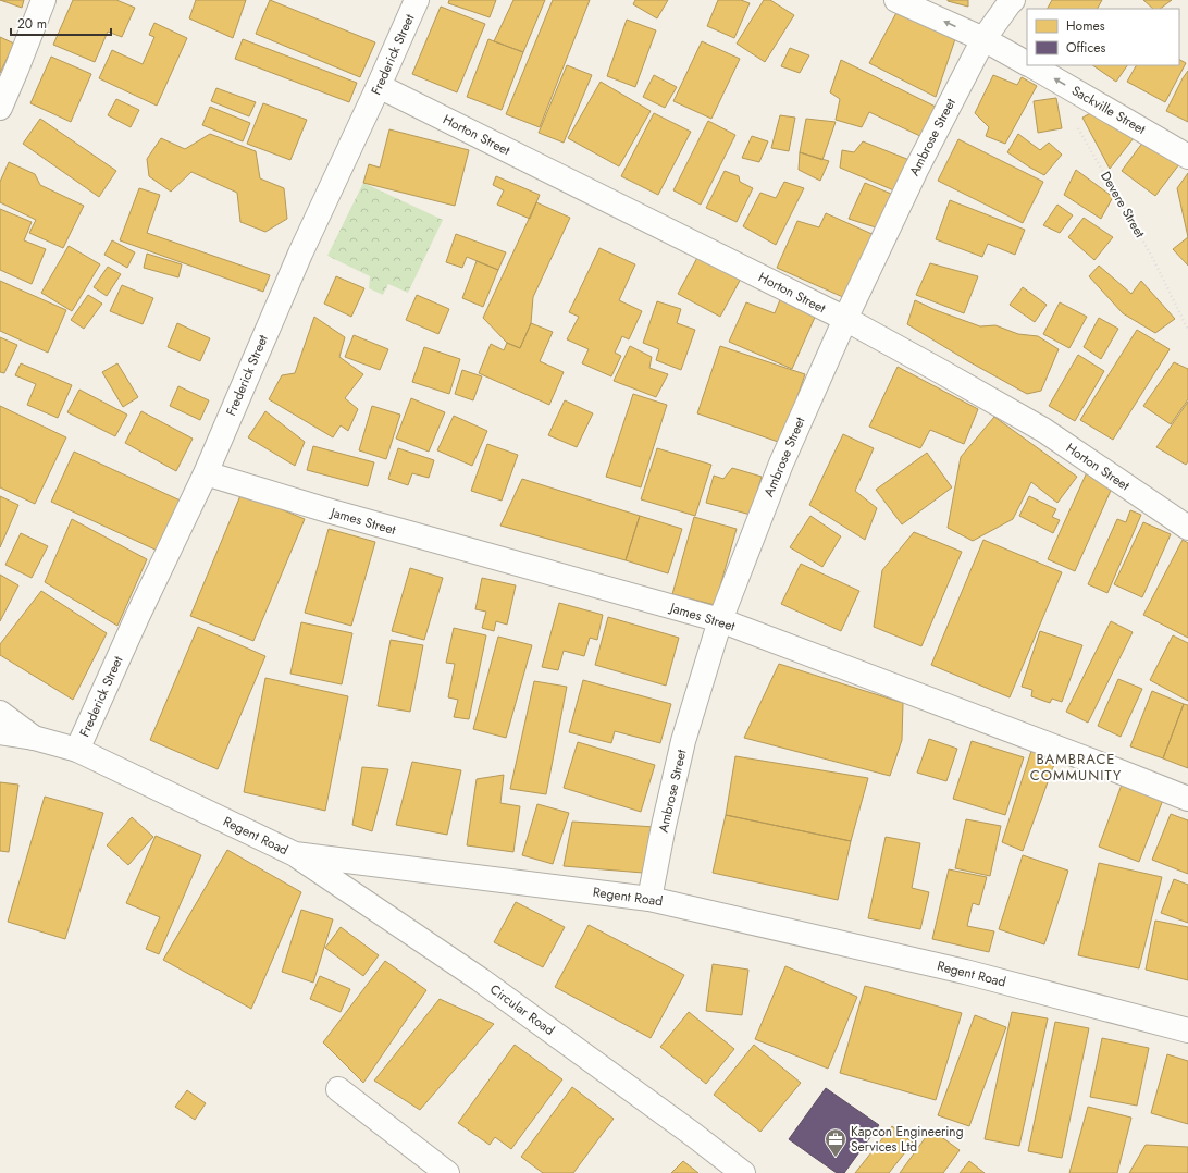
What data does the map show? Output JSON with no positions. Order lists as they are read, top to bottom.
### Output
{
  "streets": {
    "street": [
      "Frederick Street",
      "Sackville Street",
      "Horton Street",
      "Ambrose Street",
      "James Street",
      "Regent Road",
      "Circular Road"
    ],
    "path": ["Devere Street"]
  },
  "crossings": [
    ["Frederick Street", "Horton Street"],
    ["Frederick Street", "James Street"],
    ["Frederick Street", "Regent Road"],
    ["Sackville Street", "Ambrose Street"],
    ["Horton Street", "Ambrose Street"],
    ["Ambrose Street", "James Street"],
    ["Ambrose Street", "Regent Road"],
    ["Regent Road", "Circular Road"]
  ],
  "one_way": ["Sackville Street"],
  "districts": ["BAMBRACE COMMUNITY"],
  "places": {
    "office": ["Kapcon Engineering Services Ltd"]
  },
  "legend": ["Homes", "Offices"],
  "scale_bar": "20 m"
}
